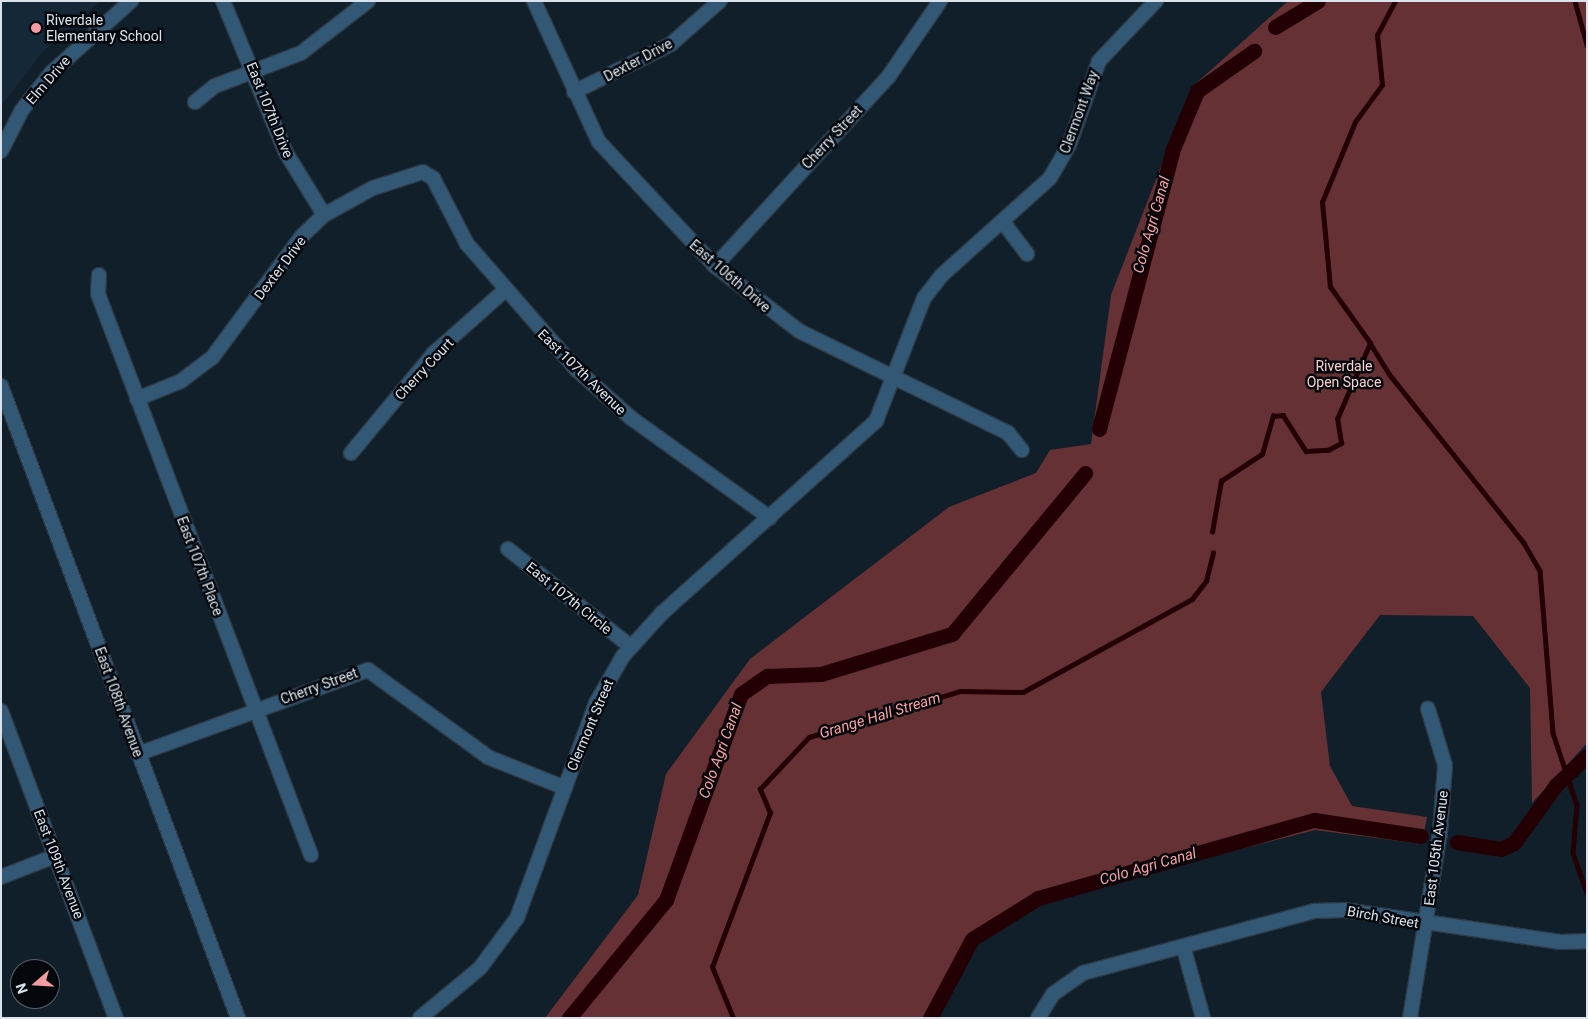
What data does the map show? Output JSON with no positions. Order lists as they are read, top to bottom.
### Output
{
  "streets": {
    "street": [
      "Dexter Drive",
      "Elm Drive",
      "East 107th Drive",
      "Clermont Way",
      "Cherry Street",
      "East 106th Drive",
      "Cherry Court",
      "East 107th Avenue",
      "East 107th Place",
      "East 107th Circle",
      "East 108th Avenue",
      "Clermont Street",
      "East 105th Avenue",
      "East 109th Avenue",
      "Birch Street"
    ]
  },
  "crossings": [
    ["Dexter Drive", "East 107th Drive"],
    ["Dexter Drive", "East 106th Drive"],
    ["Dexter Drive", "East 107th Avenue"],
    ["Dexter Drive", "East 107th Place"],
    ["Clermont Way", "East 106th Drive"],
    ["Clermont Way", "Clermont Street"],
    ["Cherry Street", "East 106th Drive"],
    ["Cherry Street", "East 107th Place"],
    ["Cherry Street", "East 108th Avenue"],
    ["Cherry Street", "Clermont Street"],
    ["East 106th Drive", "Clermont Street"],
    ["Cherry Court", "East 107th Avenue"],
    ["East 107th Avenue", "Clermont Street"],
    ["East 107th Circle", "Clermont Street"],
    ["East 105th Avenue", "Birch Street"]
  ],
  "water": ["Colo Agri Canal", "Grange Hall Stream"],
  "parks": ["Riverdale Open Space"],
  "places": ["Riverdale Elementary School"],
  "north": "left"
}
